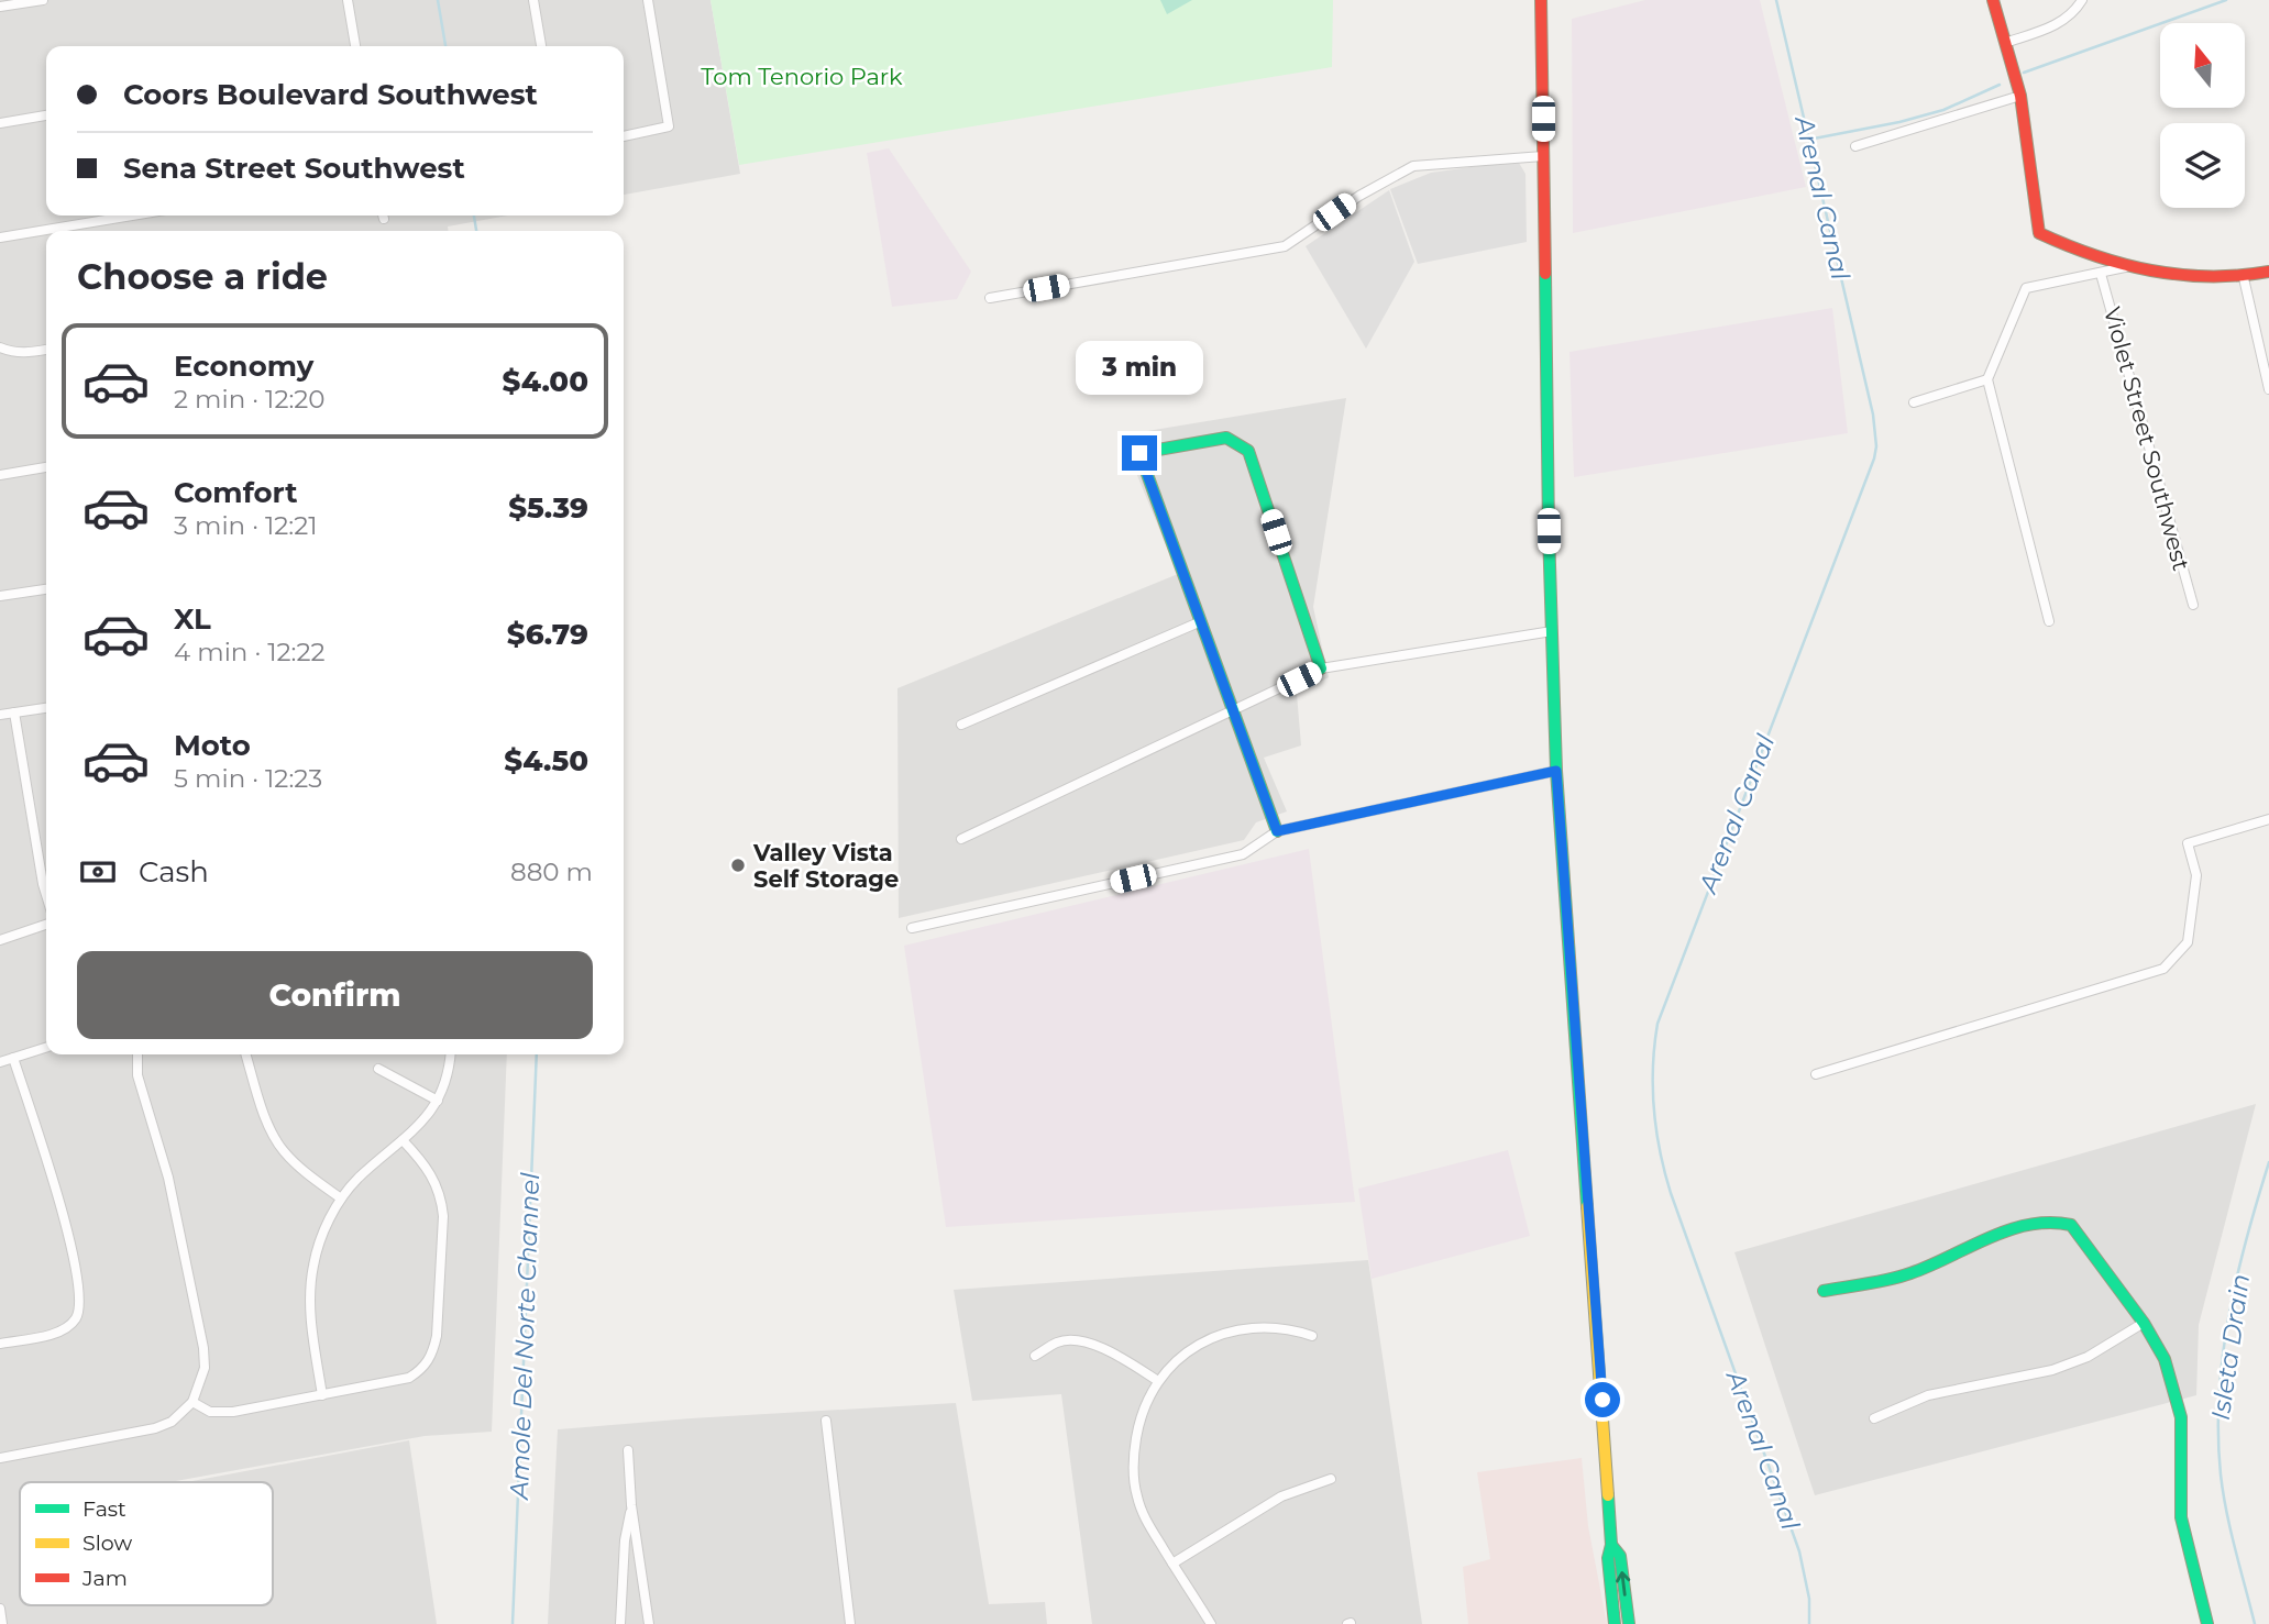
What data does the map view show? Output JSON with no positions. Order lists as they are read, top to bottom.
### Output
{
  "streets": {
    "street": ["Violet Street Southwest"]
  },
  "water": ["Arenal Canal", "Amole Del Norte Channel", "Isleta Drain"],
  "parks": ["Tom Tenorio Park"],
  "places": ["Valley Vista Self Storage"],
  "legend": ["Fast", "Slow", "Jam"],
  "north": "top",
  "page": {
    "banner": ["Coors Boulevard Southwest", "Sena Street Southwest"],
    "heading": "Choose a ride",
    "list": [
      {
        "name": "Economy",
        "note": "2 min · 12:20",
        "value": "$4.00"
      },
      {
        "name": "Comfort",
        "note": "3 min · 12:21",
        "value": "$5.39"
      },
      {
        "name": "XL",
        "note": "4 min · 12:22",
        "value": "$6.79"
      },
      {
        "name": "Moto",
        "note": "5 min · 12:23",
        "value": "$4.50"
      }
    ],
    "bubble": "3 min",
    "pay": ["Cash", "880 m"],
    "buttons": "Confirm"
  }
}
